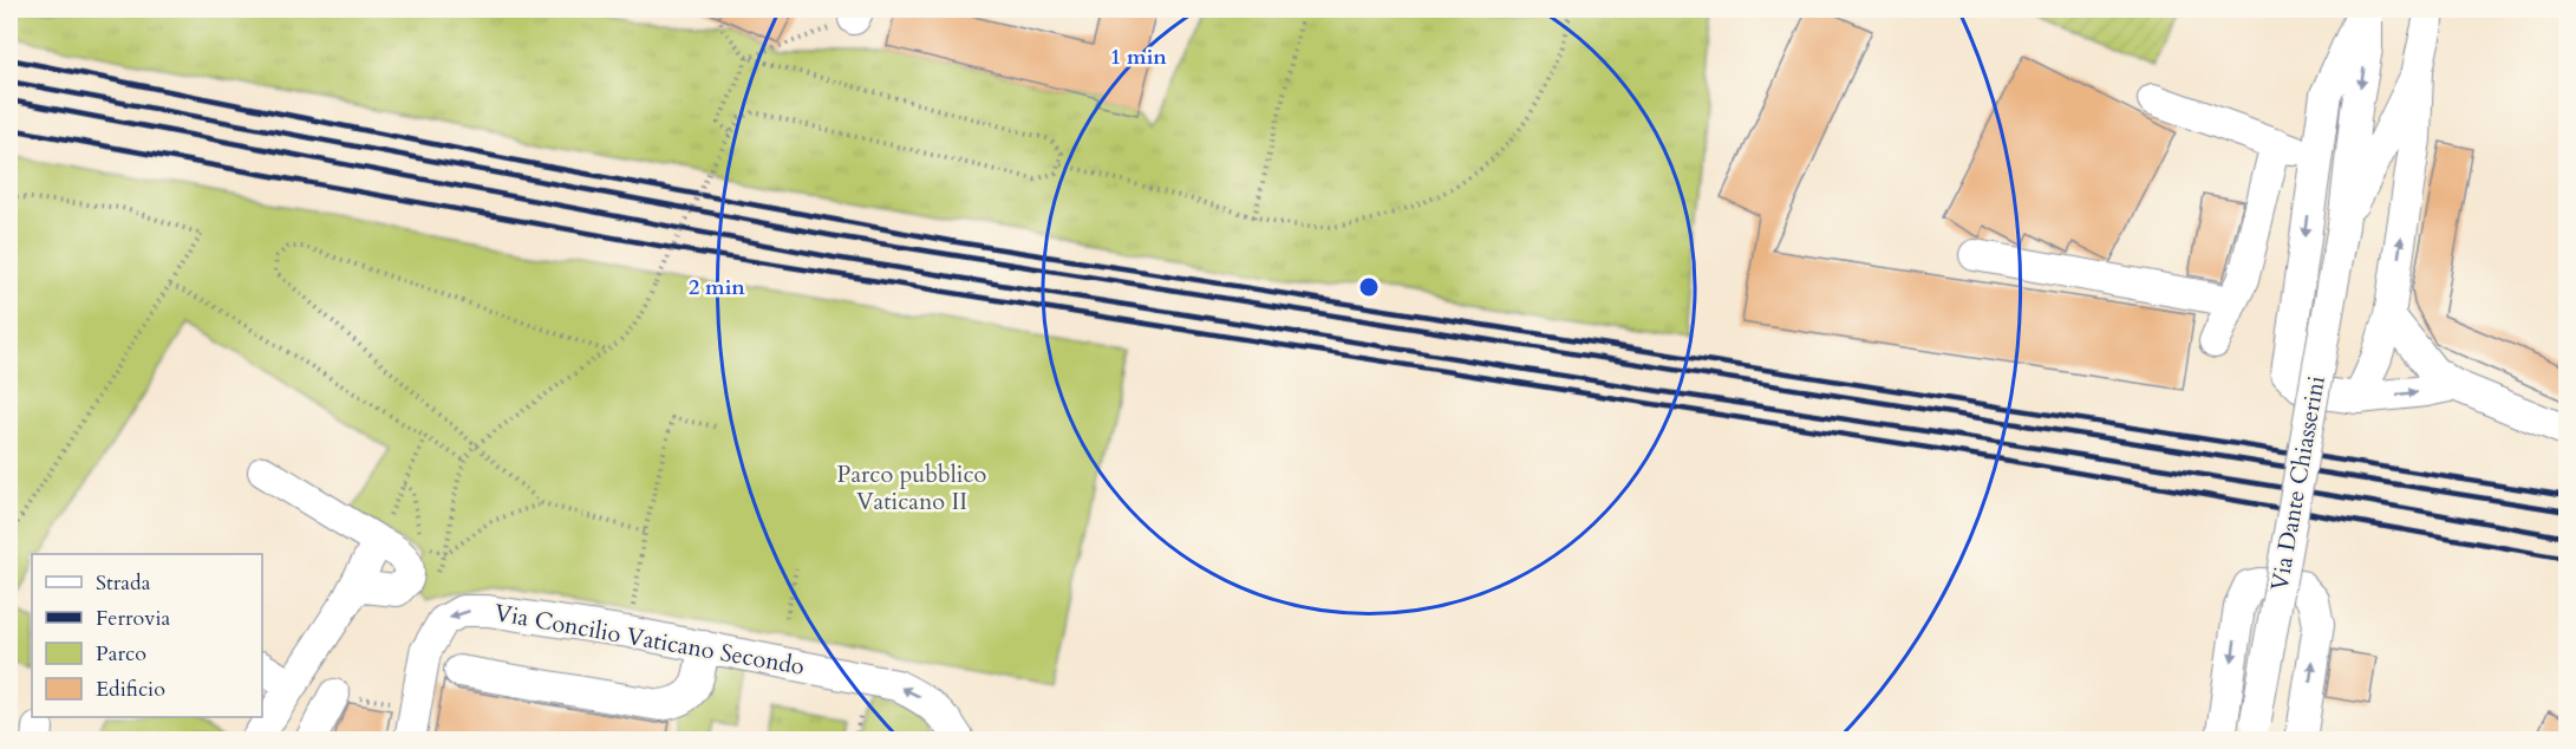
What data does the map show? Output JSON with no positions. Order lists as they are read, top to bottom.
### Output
{
  "streets": {
    "street": ["Via Dante Chiasserini", "Via Concilio Vaticano Secondo"]
  },
  "one_way": ["Via Concilio Vaticano Secondo"],
  "parks": ["Parco pubblico Vaticano II"],
  "legend": [
    "Strada",
    "Ferrovia",
    "Parco",
    "Edificio"
  ],
  "rings": ["1 min", "2 min"]
}
